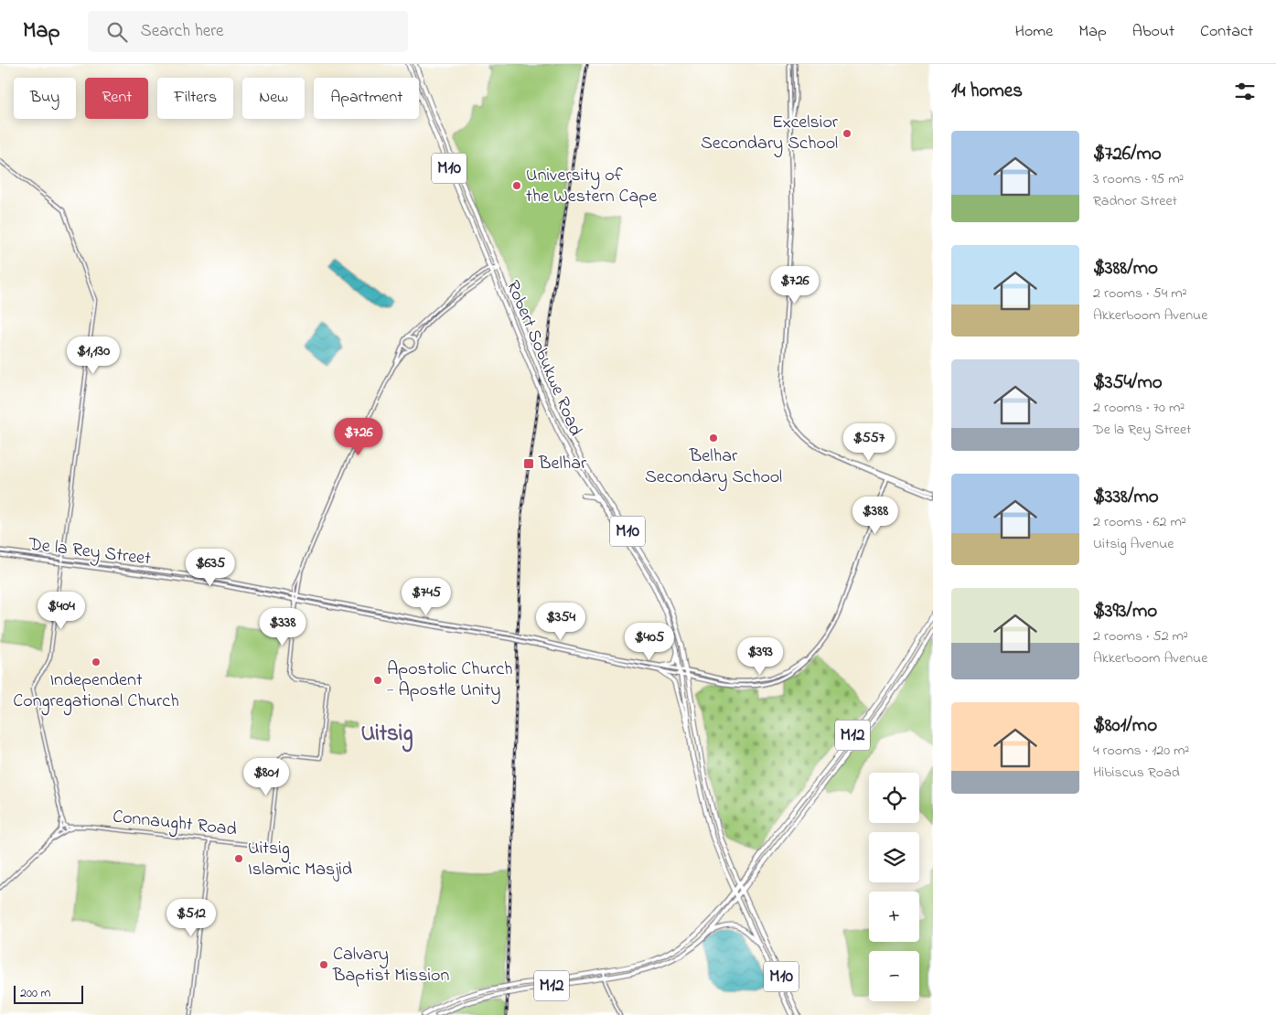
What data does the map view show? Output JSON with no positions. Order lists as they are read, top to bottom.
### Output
{
  "streets": {
    "main road": [
      "M10",
      "Robert Sobukwe Road",
      "De la Rey Street",
      "M12"
    ],
    "street": ["Connaught Road"]
  },
  "crossings": [
    ["Robert Sobukwe Road", "De la Rey Street"],
    ["Robert Sobukwe Road", "M12"]
  ],
  "districts": ["Uitsig"],
  "places": {
    "other": [
      "Excelsior Secondary School",
      "University of the Western Cape",
      "Belhar Secondary School",
      "Independent Congregational Church",
      "Apostolic Church - Apostle Unity",
      "Uitsig Islamic Masjid",
      "Calvary Baptist Mission"
    ],
    "transit": ["Belhar"]
  },
  "scale_bar": "200 m",
  "page": {
    "header": "Map",
    "search": "Search here",
    "nav": [
      "Home",
      "Map",
      "About",
      "Contact"
    ],
    "heading": "14 homes",
    "chip": [
      "Buy",
      "Rent",
      "Filters",
      "New",
      "Apartment"
    ],
    "list": [
      {
        "name": "$726/mo",
        "note": "3 rooms · 95 m² · Radnor Street"
      },
      {
        "name": "$388/mo",
        "note": "2 rooms · 54 m² · Akkerboom Avenue"
      },
      {
        "name": "$354/mo",
        "note": "2 rooms · 70 m² · De la Rey Street"
      },
      {
        "name": "$338/mo",
        "note": "2 rooms · 62 m² · Uitsig Avenue"
      },
      {
        "name": "$393/mo",
        "note": "2 rooms · 52 m² · Akkerboom Avenue"
      },
      {
        "name": "$801/mo",
        "note": "4 rooms · 120 m² · Hibiscus Road"
      }
    ],
    "price": [
      "$726",
      "$1,130",
      "$726",
      "$557",
      "$388",
      "$635",
      "$745",
      "$404",
      "$354",
      "$338",
      "$405",
      "$393",
      "$801",
      "$512"
    ],
    "map_buttons": ["+", "−"],
    "scale": "200 m"
  }
}
